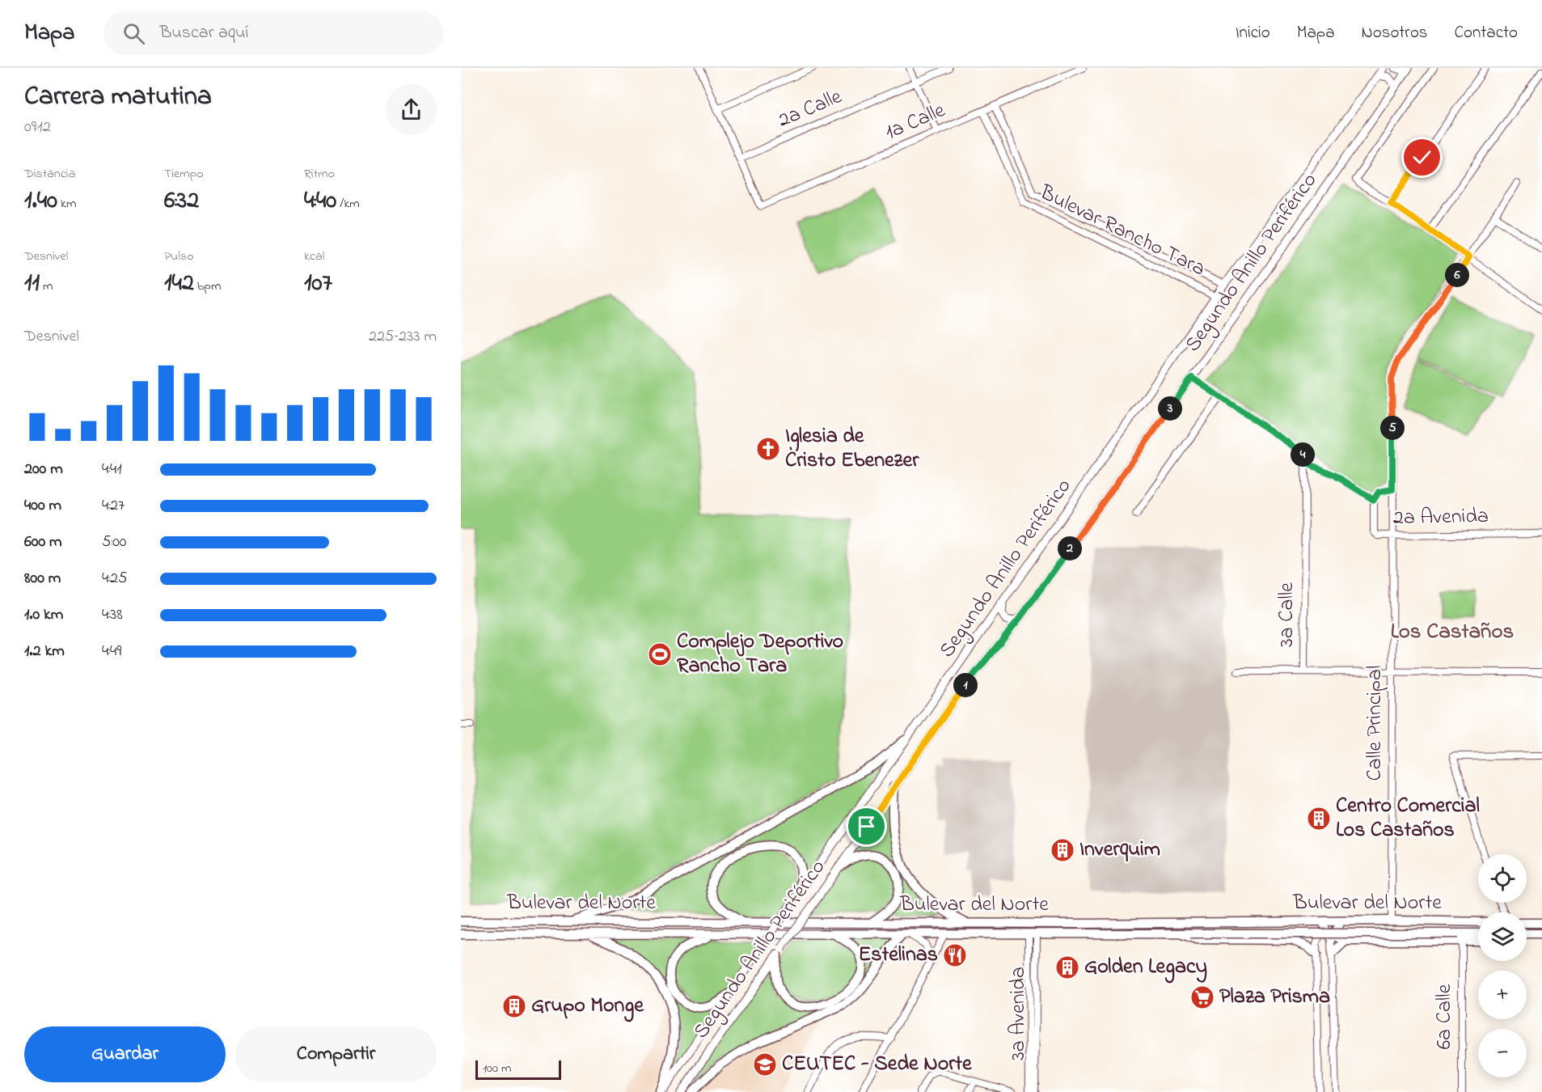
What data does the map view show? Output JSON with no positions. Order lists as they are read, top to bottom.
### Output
{
  "streets": {
    "highway": ["Bulevar del Norte"],
    "main road": ["Segundo Anillo Periférico"],
    "street": [
      "2a Calle",
      "1a Calle",
      "Bulevar Rancho Tara",
      "2a Avenida",
      "3a Calle",
      "Calle Principal",
      "3a Avenida",
      "6a Calle"
    ]
  },
  "crossings": [
    ["2a Calle", "1a Calle"],
    ["1a Calle", "Bulevar Rancho Tara"],
    ["Bulevar Rancho Tara", "Segundo Anillo Periférico"],
    ["Segundo Anillo Periférico", "2a Avenida"],
    ["2a Avenida", "3a Calle"],
    ["2a Avenida", "Calle Principal"],
    ["Calle Principal", "Bulevar del Norte"],
    ["Bulevar del Norte", "3a Avenida"],
    ["Bulevar del Norte", "6a Calle"]
  ],
  "districts": ["Los Castaños"],
  "places": {
    "church": ["Iglesia de Cristo Ebenezer"],
    "sports": ["Complejo Deportivo Rancho Tara"],
    "building": [
      "Centro Comercial Los Castaños",
      "Inverquim",
      "Golden Legacy",
      "Grupo Monge"
    ],
    "restaurant": ["Estelinas"],
    "supermarket": ["Plaza Prisma"],
    "school or university": ["CEUTEC - Sede Norte"]
  },
  "scale_bar": "100 m",
  "page": {
    "header": "Mapa",
    "search": "Buscar aquí",
    "nav": [
      "Inicio",
      "Mapa",
      "Nosotros",
      "Contacto"
    ],
    "heading": ["Carrera matutina", "09:12"],
    "stats": [
      ["Distancia", "1.40 km"],
      ["Tiempo", "6:32"],
      ["Ritmo", "4:40 /km"],
      ["Desnivel", "11 m"],
      ["Pulso", "142 bpm"],
      ["kcal", "107"]
    ],
    "pins": [
      "6",
      "3",
      "5",
      "4",
      "2",
      "1"
    ],
    "chart": ["Desnivel", "225–233 m"],
    "list": [
      {
        "name": "200 m",
        "note": "4:41"
      },
      {
        "name": "400 m",
        "note": "4:27"
      },
      {
        "name": "600 m",
        "note": "5:00"
      },
      {
        "name": "800 m",
        "note": "4:25"
      },
      {
        "name": "1.0 km",
        "note": "4:38"
      },
      {
        "name": "1.2 km",
        "note": "4:49"
      }
    ],
    "map_buttons": ["+", "−"],
    "buttons": ["Guardar", "Compartir"],
    "scale": "100 m"
  }
}
